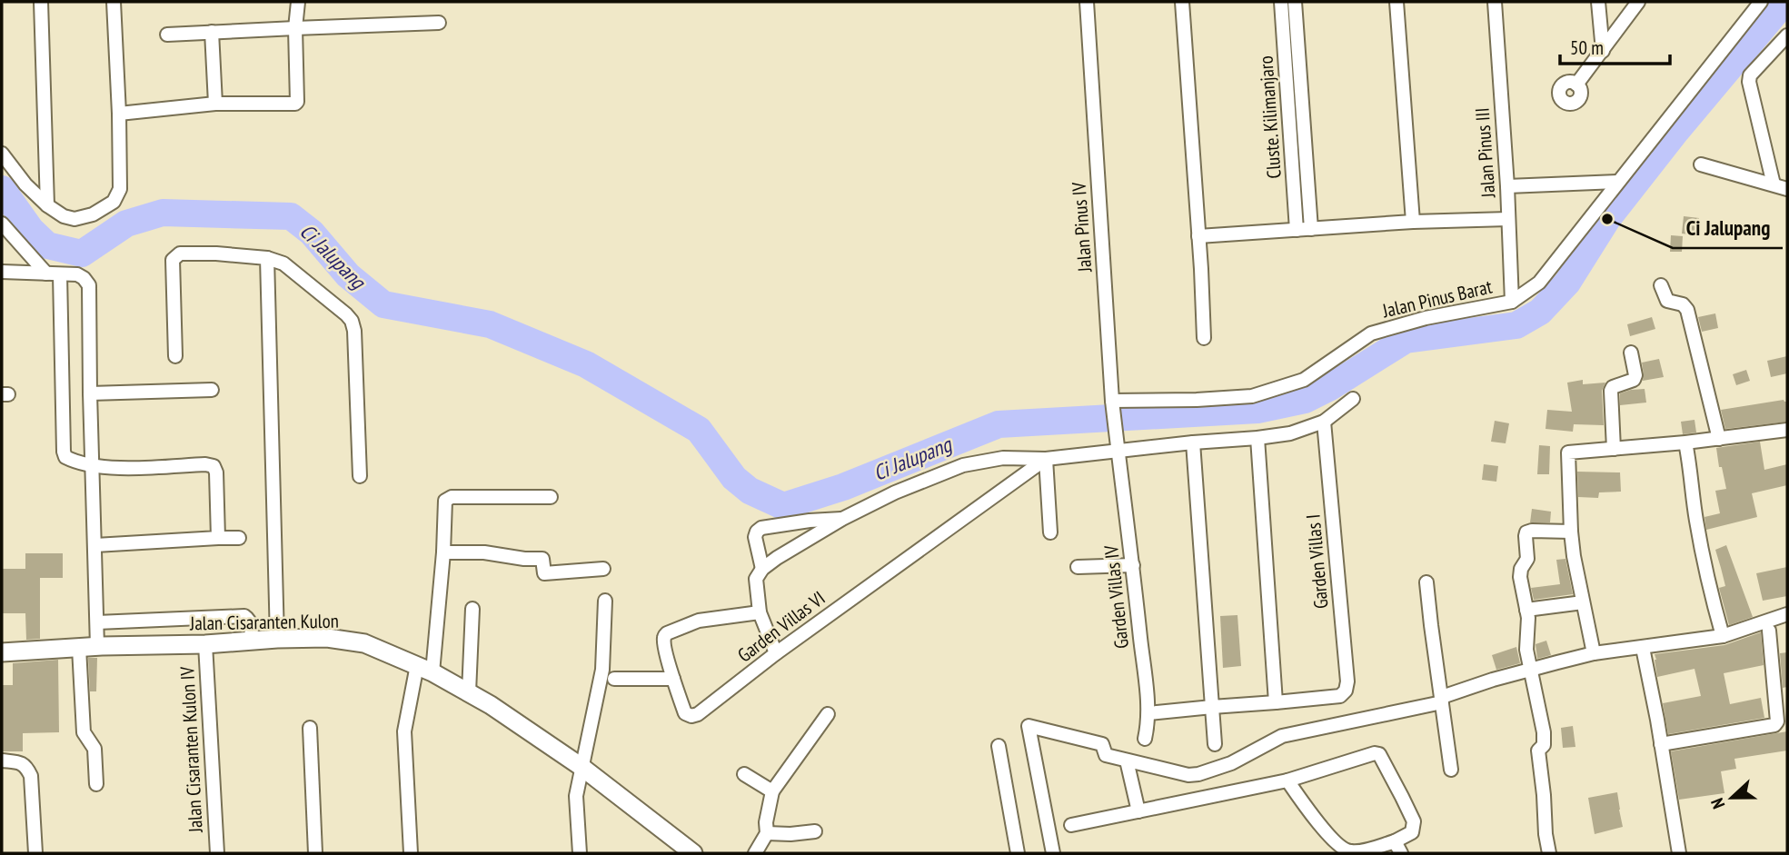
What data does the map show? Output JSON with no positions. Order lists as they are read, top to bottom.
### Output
{
  "streets": {
    "main road": ["Jalan Cisaranten Kulon"],
    "street": [
      "Cluste. Kilimanjaro",
      "Jalan Pinus III",
      "Jalan Pinus IV",
      "Jalan Pinus Barat",
      "Garden Villas I",
      "Garden Villas IV",
      "Garden Villas VI",
      "Jalan Cisaranten Kulon IV"
    ]
  },
  "crossings": [
    ["Jalan Pinus III", "Jalan Pinus Barat"],
    ["Jalan Pinus IV", "Jalan Pinus Barat"],
    ["Jalan Pinus IV", "Garden Villas IV"],
    ["Jalan Cisaranten Kulon", "Jalan Cisaranten Kulon IV"]
  ],
  "water": ["Ci Jalupang"],
  "places": ["Ci Jalupang"],
  "scale_bar": "50 m",
  "north": "left"
}
